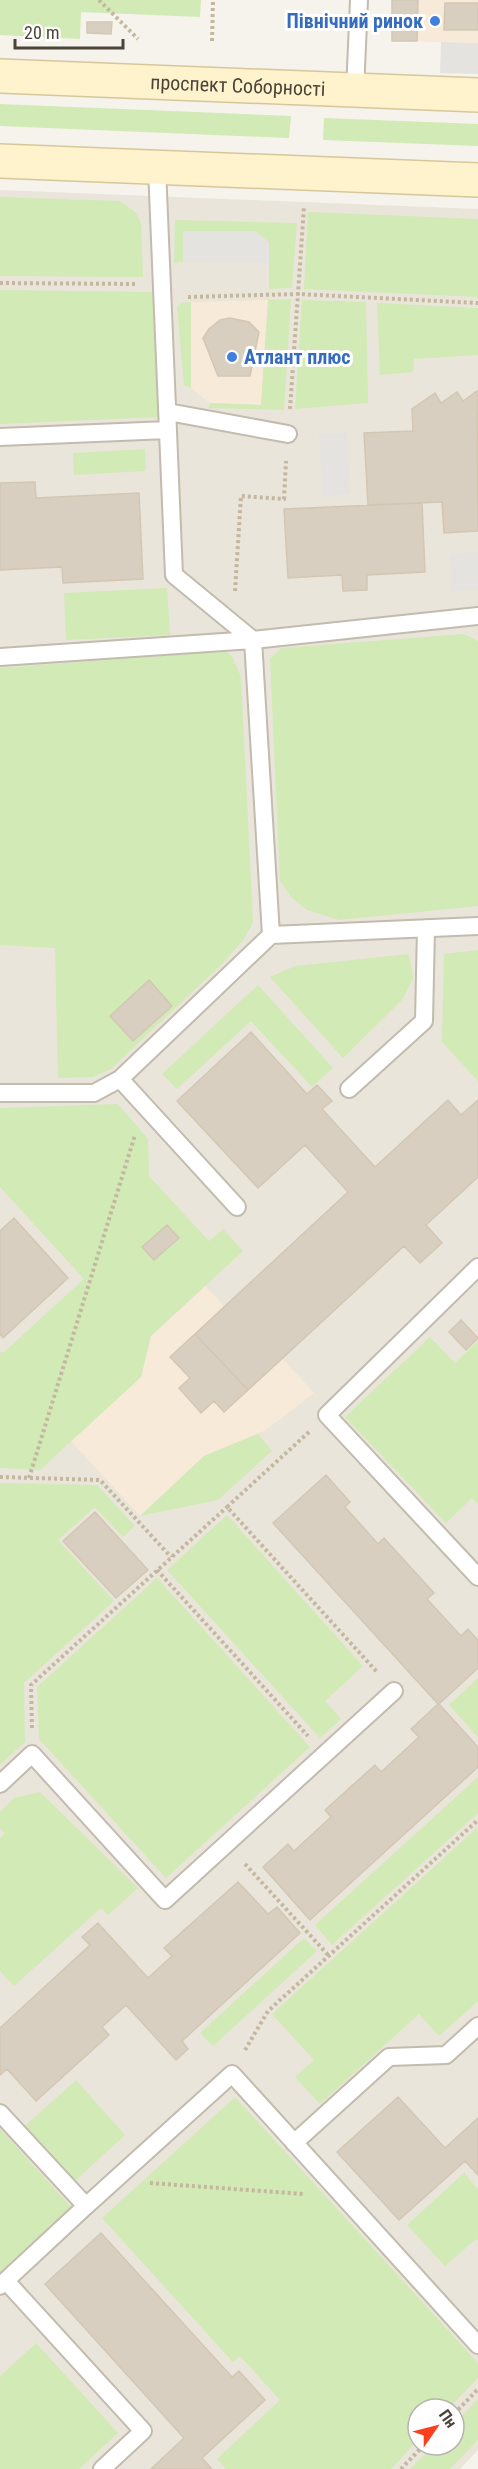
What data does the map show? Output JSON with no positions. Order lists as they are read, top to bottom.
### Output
{
  "streets": {
    "main road": ["проспект Соборності"]
  },
  "places": ["Північний ринок", "Атлант плюс"],
  "scale_bar": "20 m",
  "north": "top right"
}
